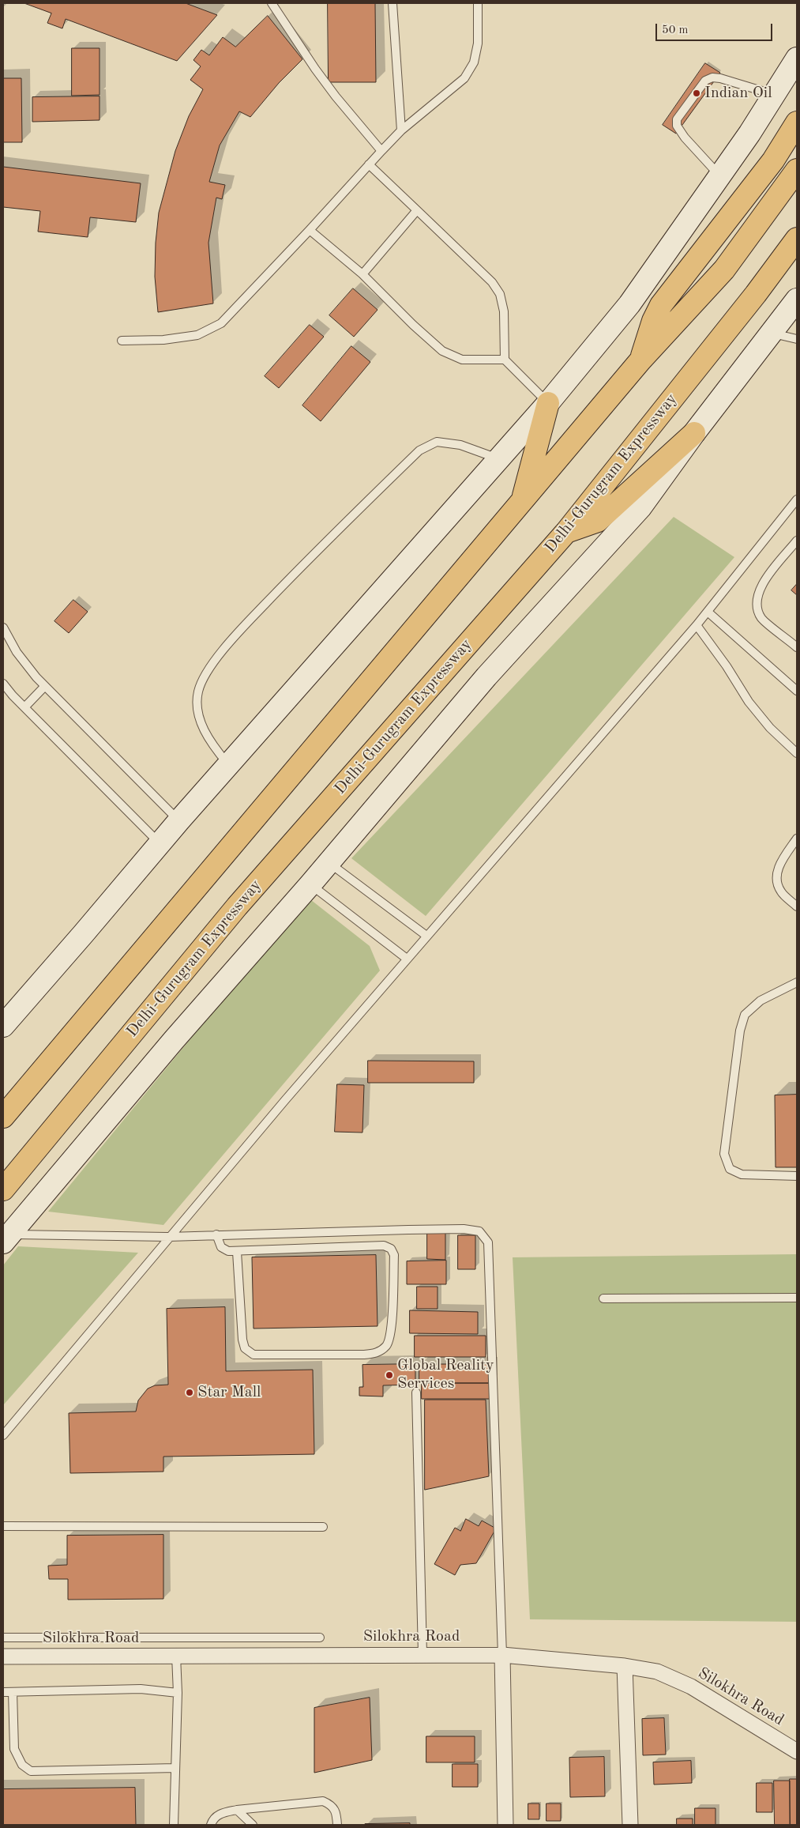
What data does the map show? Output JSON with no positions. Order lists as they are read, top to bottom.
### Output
{
  "streets": {
    "highway": ["Delhi-Gurugram Expressway"],
    "street": ["Silokhra Road"]
  },
  "places": ["Indian Oil", "Global Reality Services", "Star Mall"],
  "scale_bar": "50 m"
}
